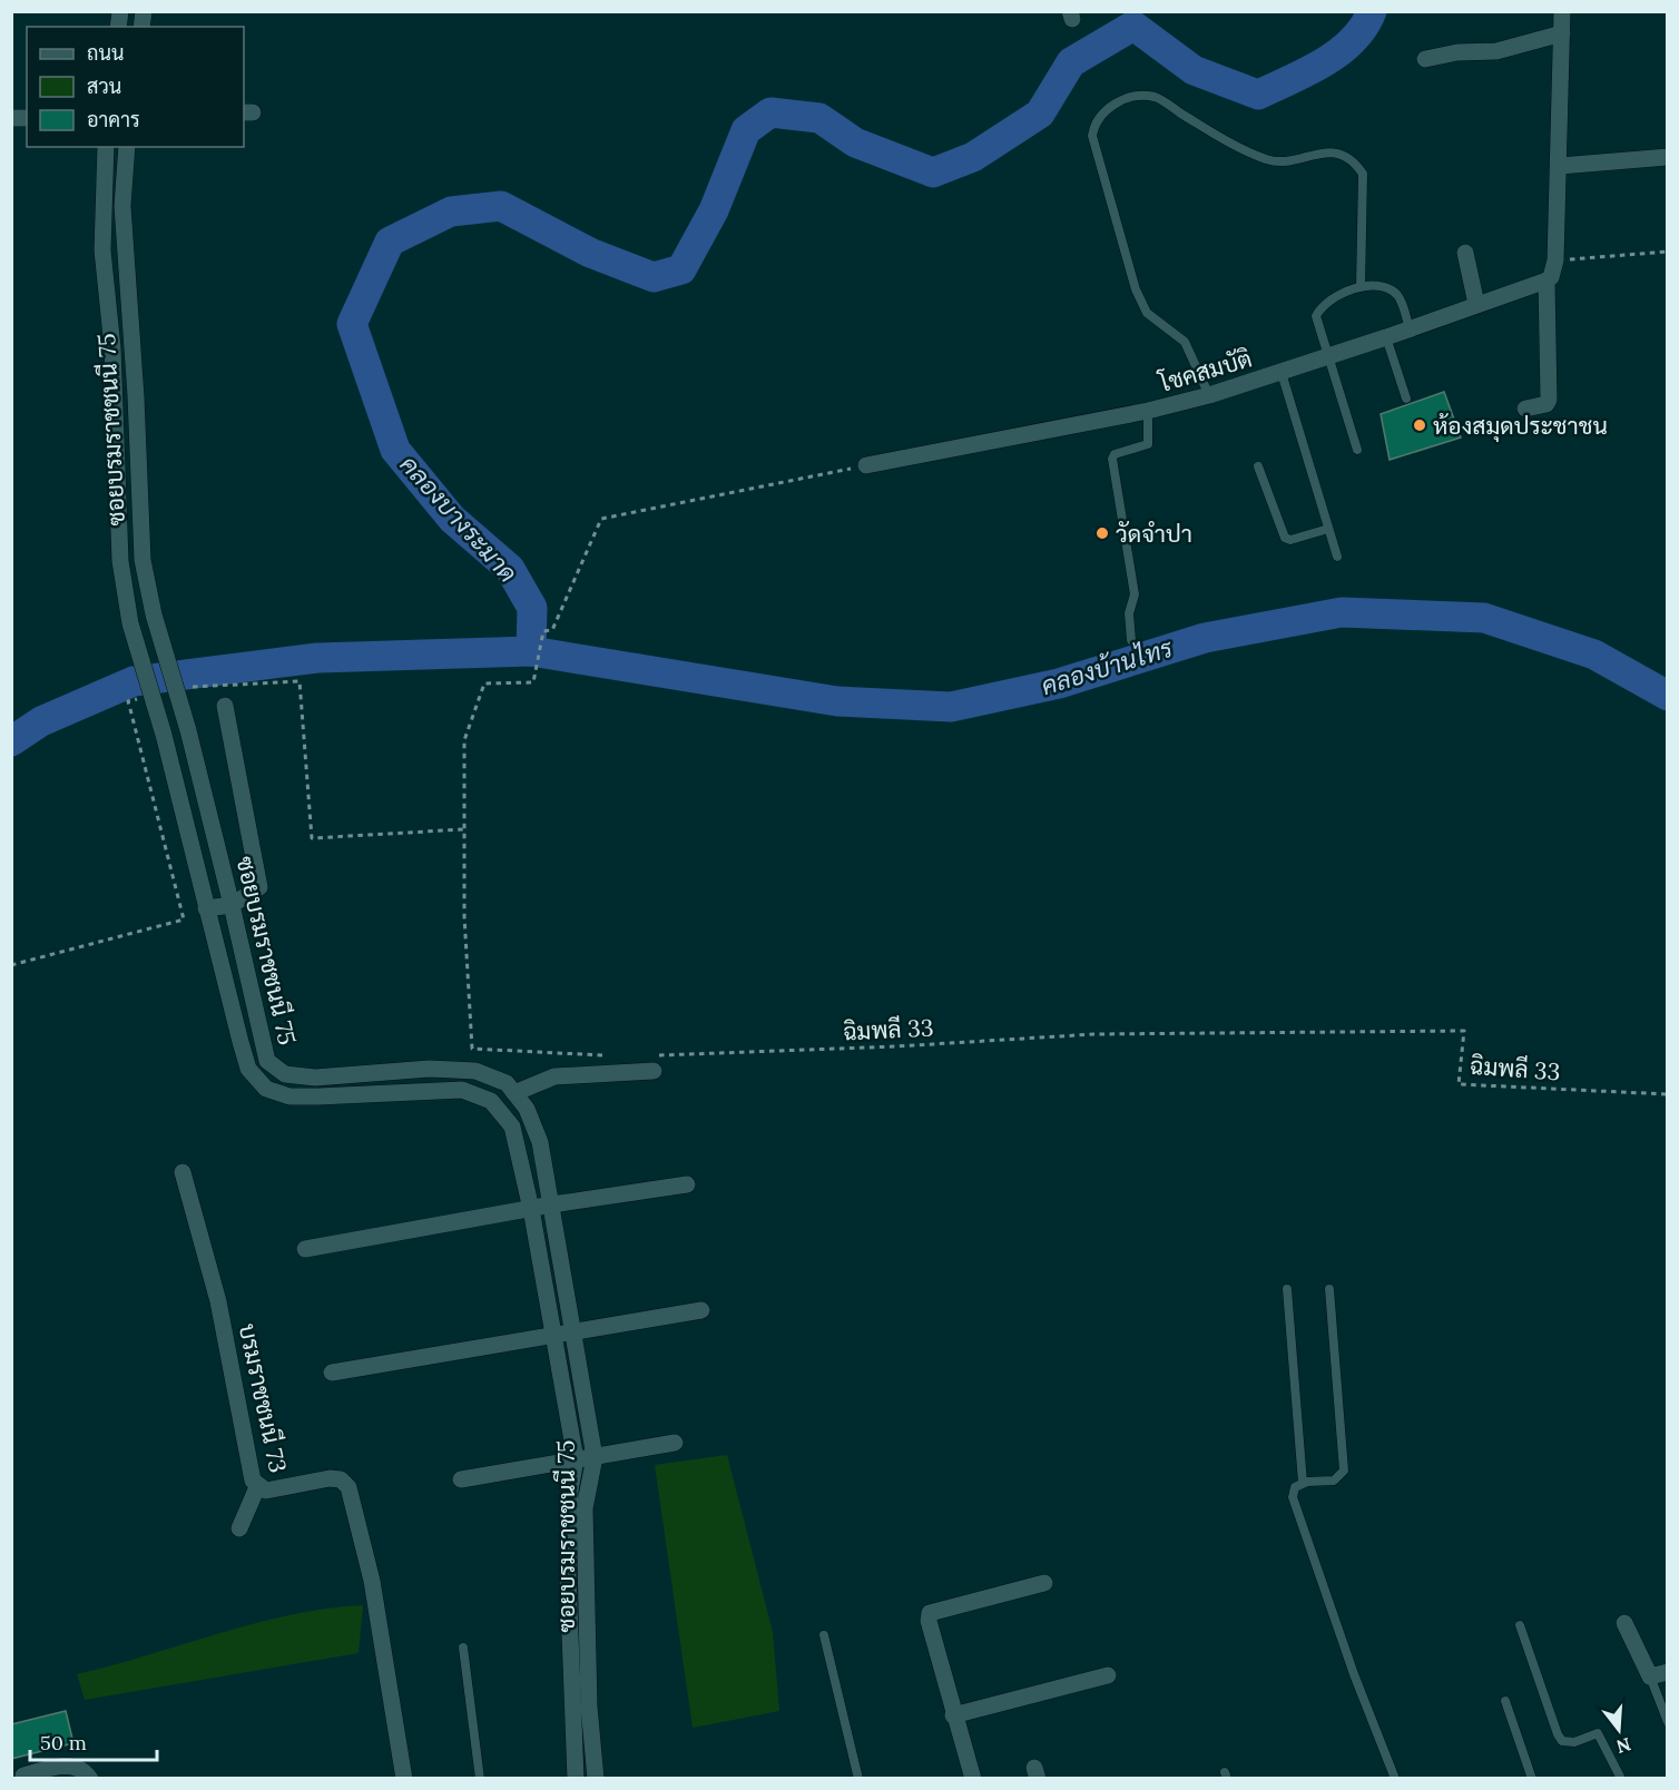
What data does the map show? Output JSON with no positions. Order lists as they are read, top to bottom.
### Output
{
  "streets": {
    "street": ["โชคสมบัติ", "ซอยบรมราชชนนี 75", "บรมราชชนนี 73"],
    "path": ["ฉิมพลี 33"]
  },
  "water": ["คลองบางระมาด", "คลองบ้านไทร"],
  "places": ["ห้องสมุดประชาชน", "วัดจำปา"],
  "legend": ["ถนน", "สวน", "อาคาร"],
  "scale_bar": "50 m",
  "north": "bottom"
}
